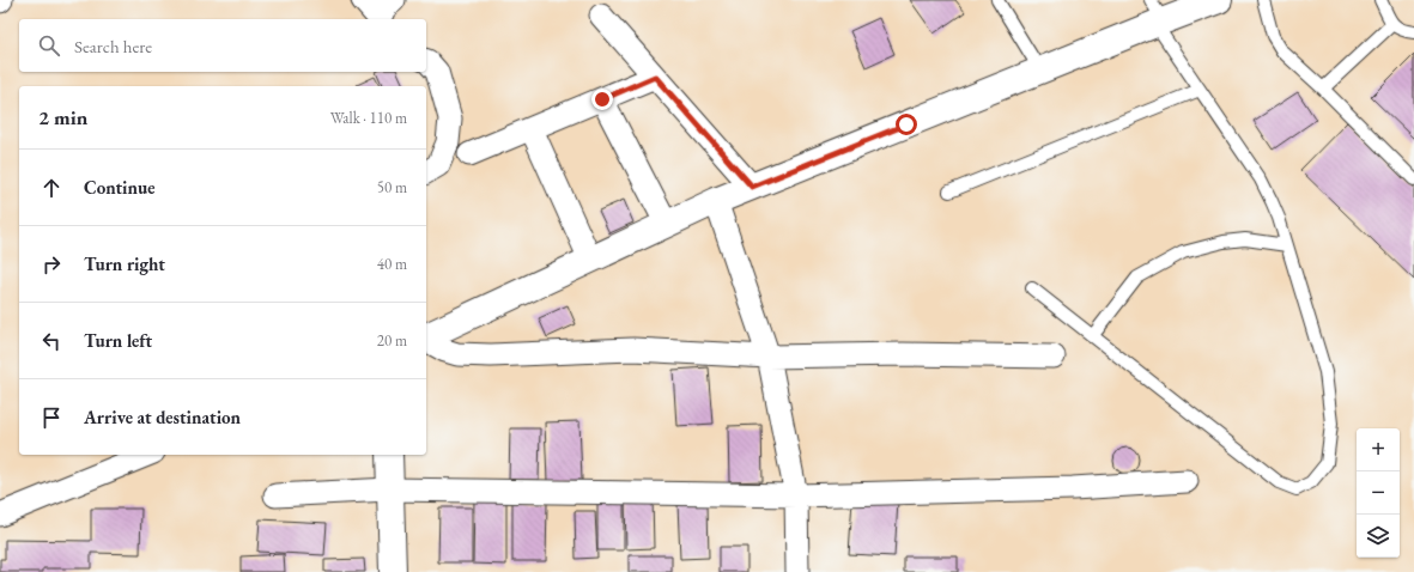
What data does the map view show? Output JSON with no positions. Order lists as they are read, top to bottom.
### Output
{
  "page": {
    "search": "Search here",
    "heading": ["2 min", "Walk · 110 m"],
    "list": [
      ["Continue", "50 m"],
      ["Turn right", "40 m"],
      ["Turn left", "20 m"],
      "Arrive at destination"
    ],
    "map_buttons": ["+", "−"]
  }
}
